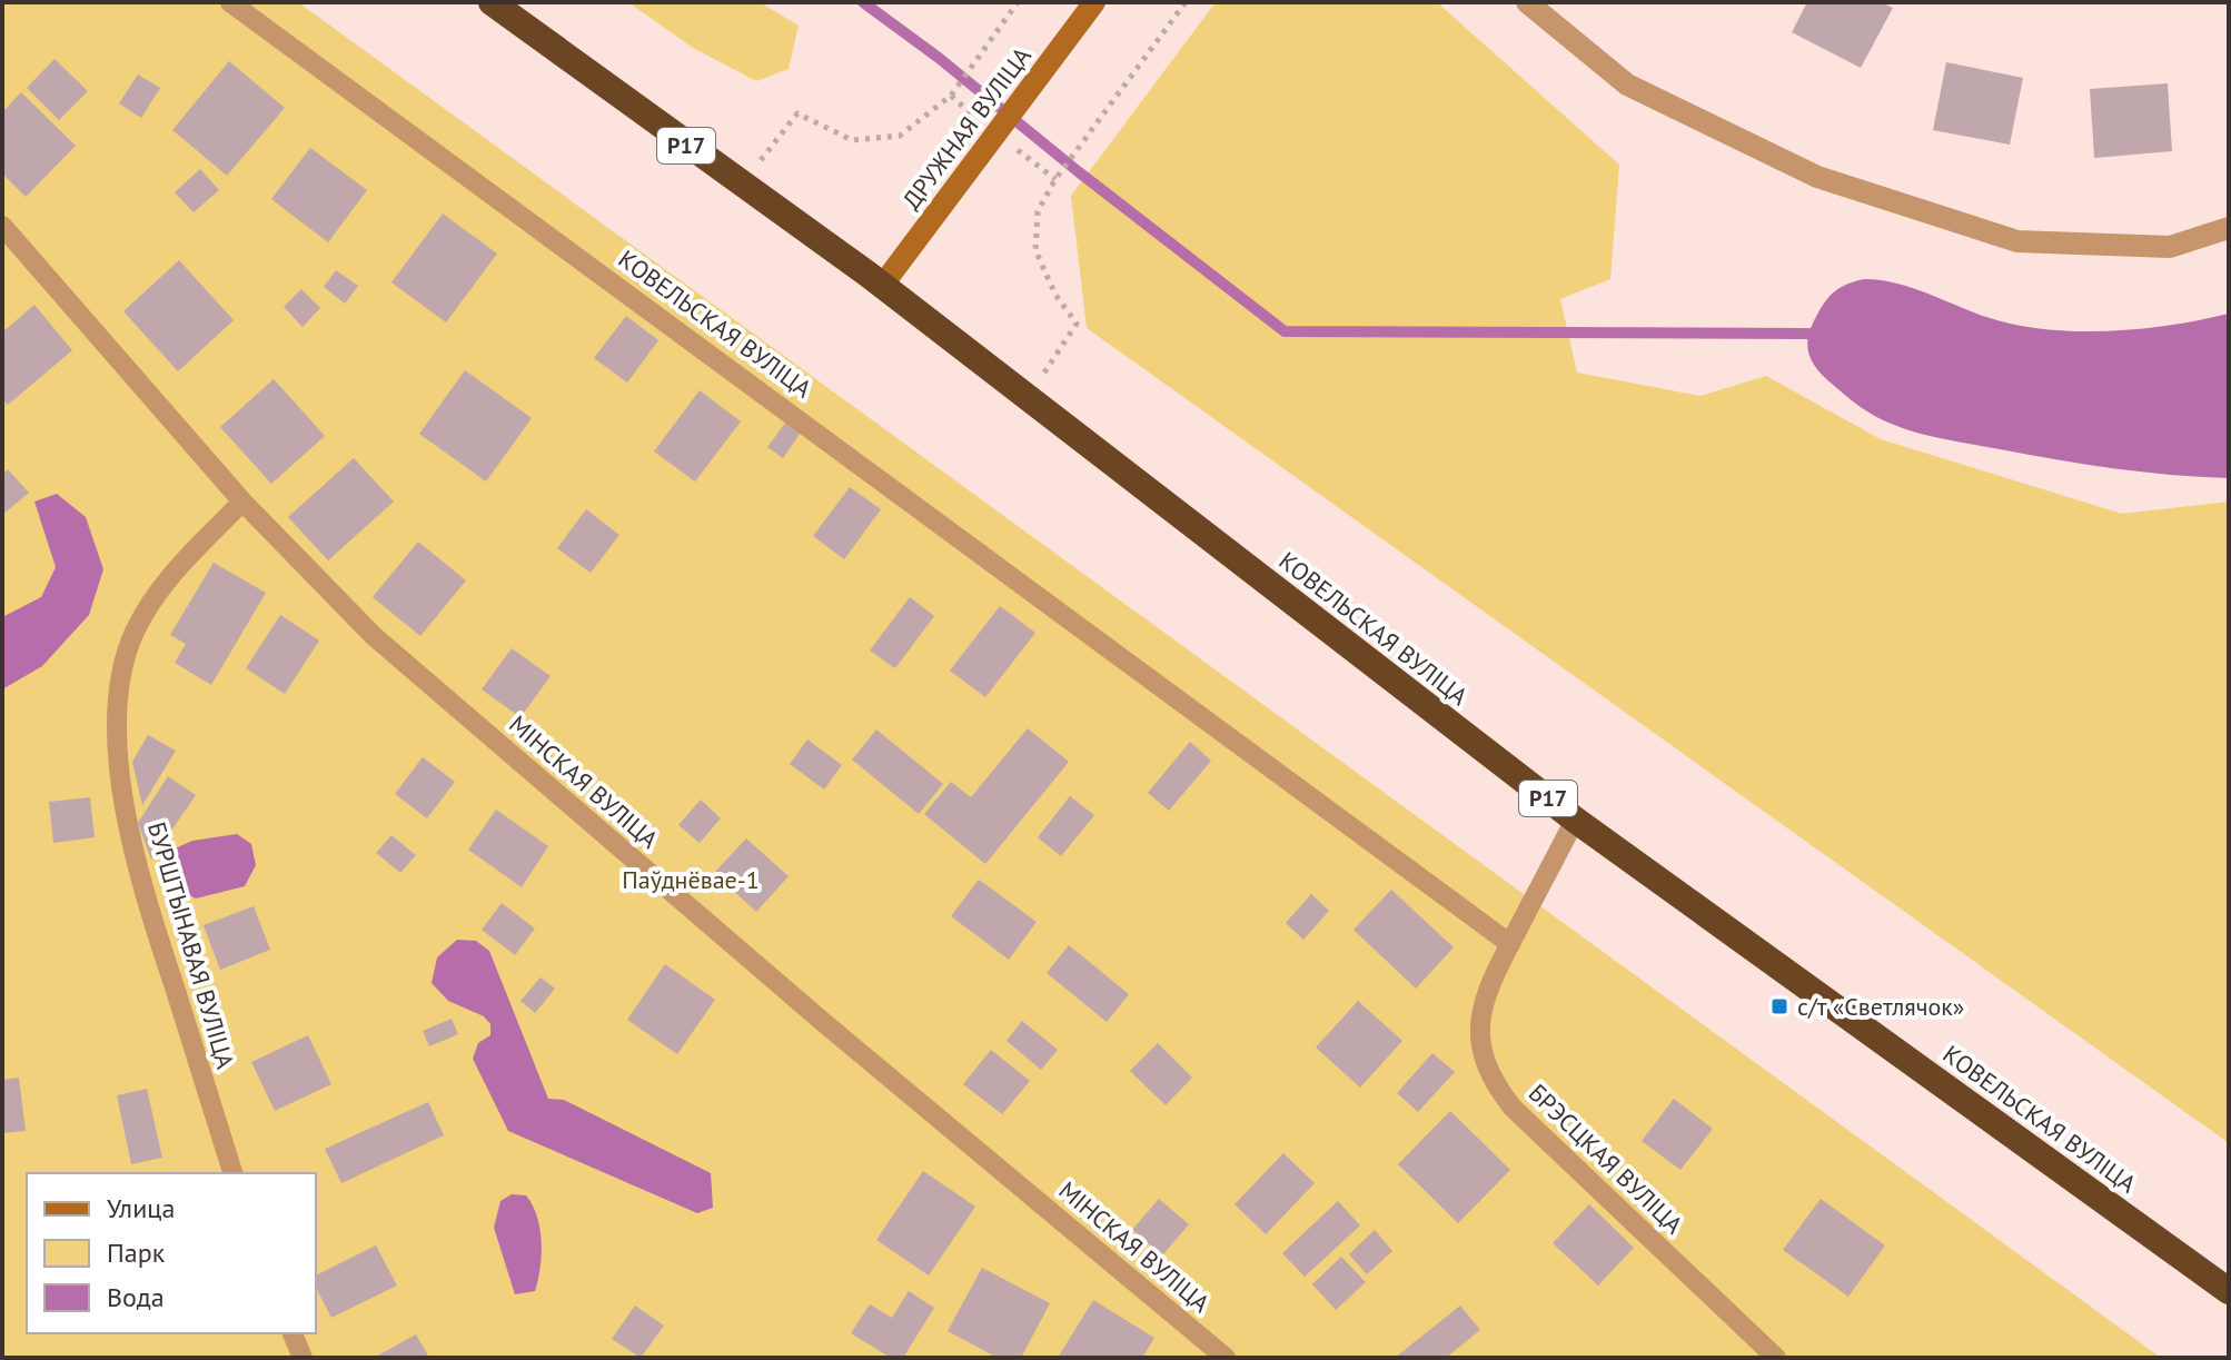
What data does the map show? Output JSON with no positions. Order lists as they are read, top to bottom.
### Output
{
  "streets": {
    "highway": ["Р17", "КОВЕЛЬСКАЯ ВУЛІЦА"],
    "street": ["ДРУЖНАЯ ВУЛІЦА"],
    "lane": ["МІНСКАЯ ВУЛІЦА", "БУРШТЫНАВАЯ ВУЛІЦА", "БРЭСЦКАЯ ВУЛІЦА"]
  },
  "crossings": [
    ["ДРУЖНАЯ ВУЛІЦА", "КОВЕЛЬСКАЯ ВУЛІЦА"],
    ["КОВЕЛЬСКАЯ ВУЛІЦА", "БРЭСЦКАЯ ВУЛІЦА"],
    ["МІНСКАЯ ВУЛІЦА", "БУРШТЫНАВАЯ ВУЛІЦА"]
  ],
  "parks": ["Паўднёвае-1"],
  "places": {
    "transit": ["с/т «Светлячок»"]
  },
  "legend": ["Улица", "Парк", "Вода"]
}
